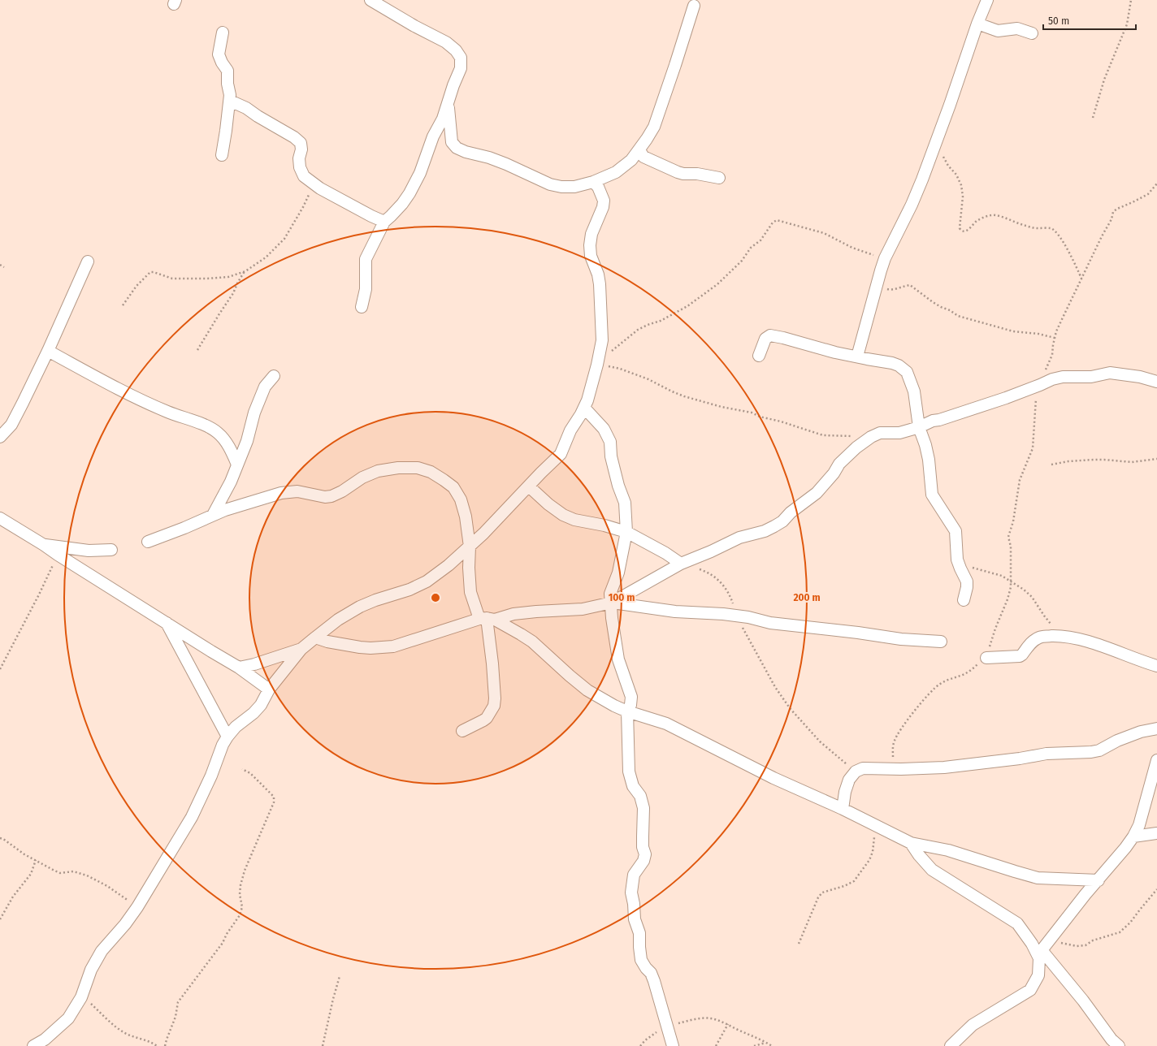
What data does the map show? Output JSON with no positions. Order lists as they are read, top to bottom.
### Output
{
  "scale_bar": "50 m",
  "rings": ["100 m", "200 m"]
}
